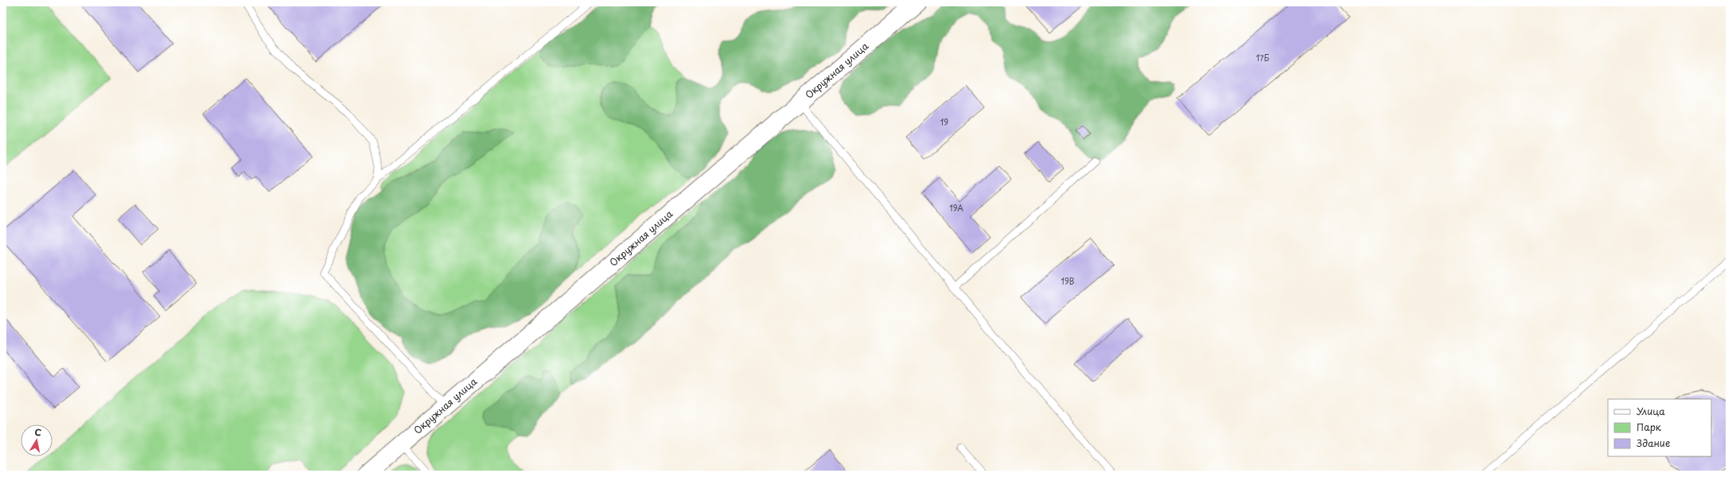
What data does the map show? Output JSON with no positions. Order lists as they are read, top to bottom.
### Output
{
  "streets": {
    "main road": ["Окружная улица"]
  },
  "house_numbers": [
    "17Б",
    "19",
    "19А",
    "19В"
  ],
  "legend": ["Улица", "Парк", "Здание"],
  "north": "top"
}
